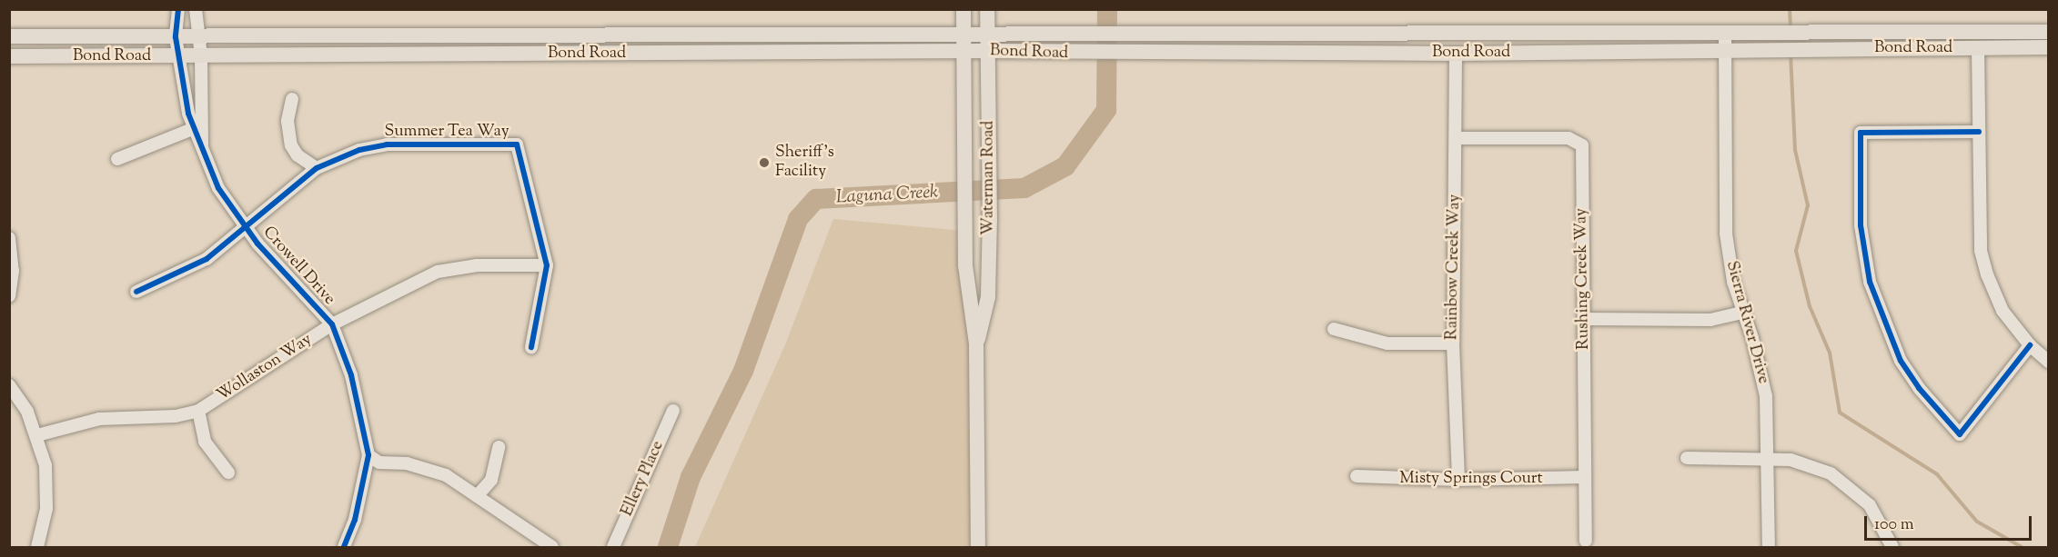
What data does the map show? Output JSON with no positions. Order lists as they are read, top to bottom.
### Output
{
  "streets": {
    "main road": ["Bond Road", "Waterman Road"],
    "street": [
      "Summer Tea Way",
      "Crowell Drive",
      "Rainbow Creek Way",
      "Rushing Creek Way",
      "Sierra River Drive",
      "Wollaston Way",
      "Ellery Place",
      "Misty Springs Court"
    ]
  },
  "crossings": [
    ["Bond Road", "Waterman Road"],
    ["Bond Road", "Crowell Drive"],
    ["Bond Road", "Rainbow Creek Way"],
    ["Bond Road", "Sierra River Drive"],
    ["Summer Tea Way", "Crowell Drive"],
    ["Summer Tea Way", "Wollaston Way"],
    ["Crowell Drive", "Wollaston Way"],
    ["Rainbow Creek Way", "Rushing Creek Way"],
    ["Rainbow Creek Way", "Misty Springs Court"],
    ["Rushing Creek Way", "Misty Springs Court"]
  ],
  "water": ["Laguna Creek"],
  "places": ["Sheriff's Facility"],
  "scale_bar": "100 m"
}
